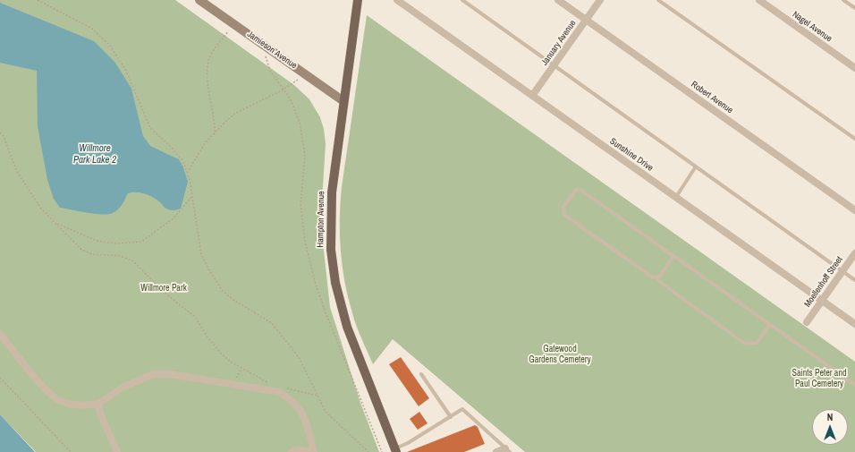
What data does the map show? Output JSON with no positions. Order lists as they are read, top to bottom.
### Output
{
  "streets": {
    "main road": ["Jamieson Avenue", "Hampton Avenue"],
    "street": [
      "Nagel Avenue",
      "January Avenue",
      "Robert Avenue",
      "Sunshine Drive",
      "Moellenhoff Street"
    ]
  },
  "crossings": [
    ["January Avenue", "Robert Avenue"],
    ["January Avenue", "Sunshine Drive"],
    ["Jamieson Avenue", "Hampton Avenue"],
    ["Sunshine Drive", "Moellenhoff Street"]
  ],
  "water": ["Willmore Park Lake 2"],
  "parks": ["Willmore Park", "Gatewood Gardens Cemetery", "Saints Peter and Paul Cemetery"],
  "north": "top"
}
